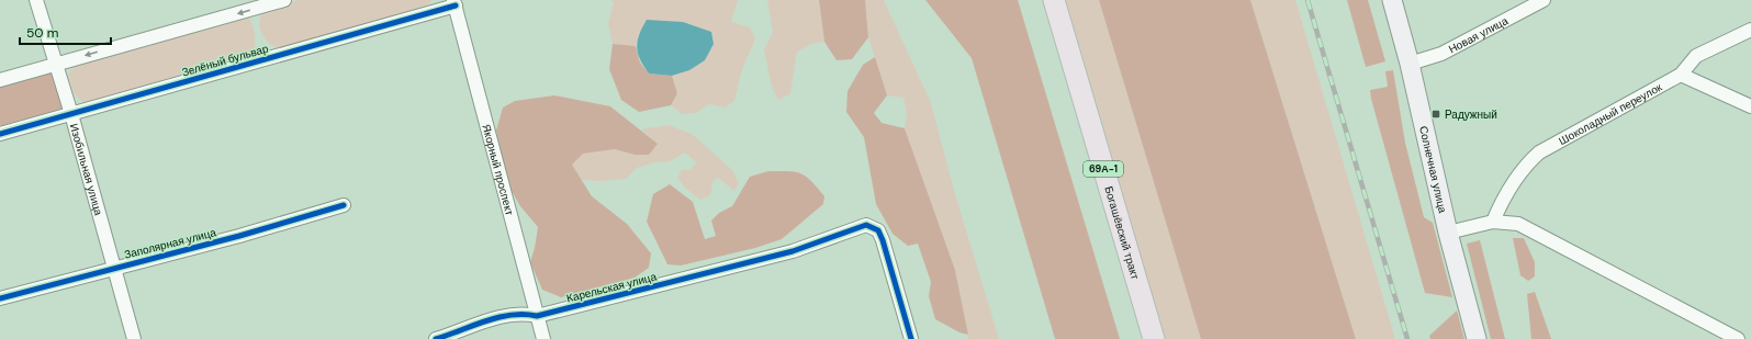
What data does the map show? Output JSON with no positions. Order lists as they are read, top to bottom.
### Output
{
  "streets": {
    "main road": ["69А-1", "Богашёвский тракт"],
    "street": [
      "Новая улица",
      "Зелёный бульвар",
      "Шоколадный переулок",
      "Изобильная улица",
      "Якорный проспект",
      "Солнечная улица",
      "Заполярная улица",
      "Карельская улица"
    ]
  },
  "crossings": [
    ["Новая улица", "Солнечная улица"],
    ["Зелёный бульвар", "Изобильная улица"],
    ["Зелёный бульвар", "Якорный проспект"],
    ["Изобильная улица", "Заполярная улица"],
    ["Якорный проспект", "Карельская улица"]
  ],
  "places": {
    "transit": ["Радужный"]
  },
  "scale_bar": "50 m"
}
